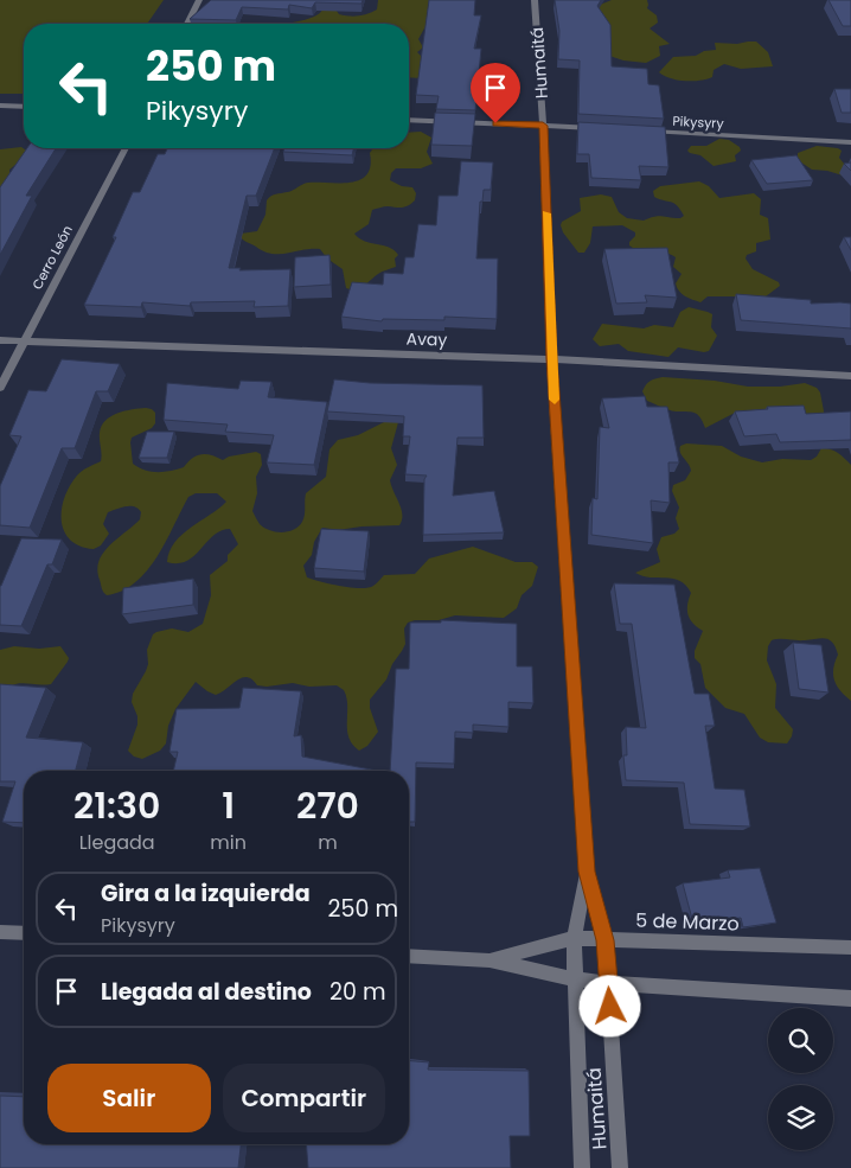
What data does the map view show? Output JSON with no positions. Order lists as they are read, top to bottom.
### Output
{
  "streets": {
    "street": [
      "Humaitá",
      "Pikysyry",
      "Cerro León",
      "Avay",
      "5 de Marzo"
    ]
  },
  "crossings": [
    ["Humaitá", "Avay"],
    ["Humaitá", "5 de Marzo"],
    ["Cerro León", "Avay"]
  ],
  "page": {
    "turn": ["250 m", "Pikysyry"],
    "eta": [
      "21:30",
      "Llegada",
      "1",
      "min",
      "270",
      "m"
    ],
    "list": [
      {
        "name": "Gira a la izquierda",
        "note": "Pikysyry",
        "value": "250 m"
      },
      {
        "name": "Llegada al destino",
        "value": "20 m"
      }
    ],
    "buttons": ["Salir", "Compartir"]
  }
}
